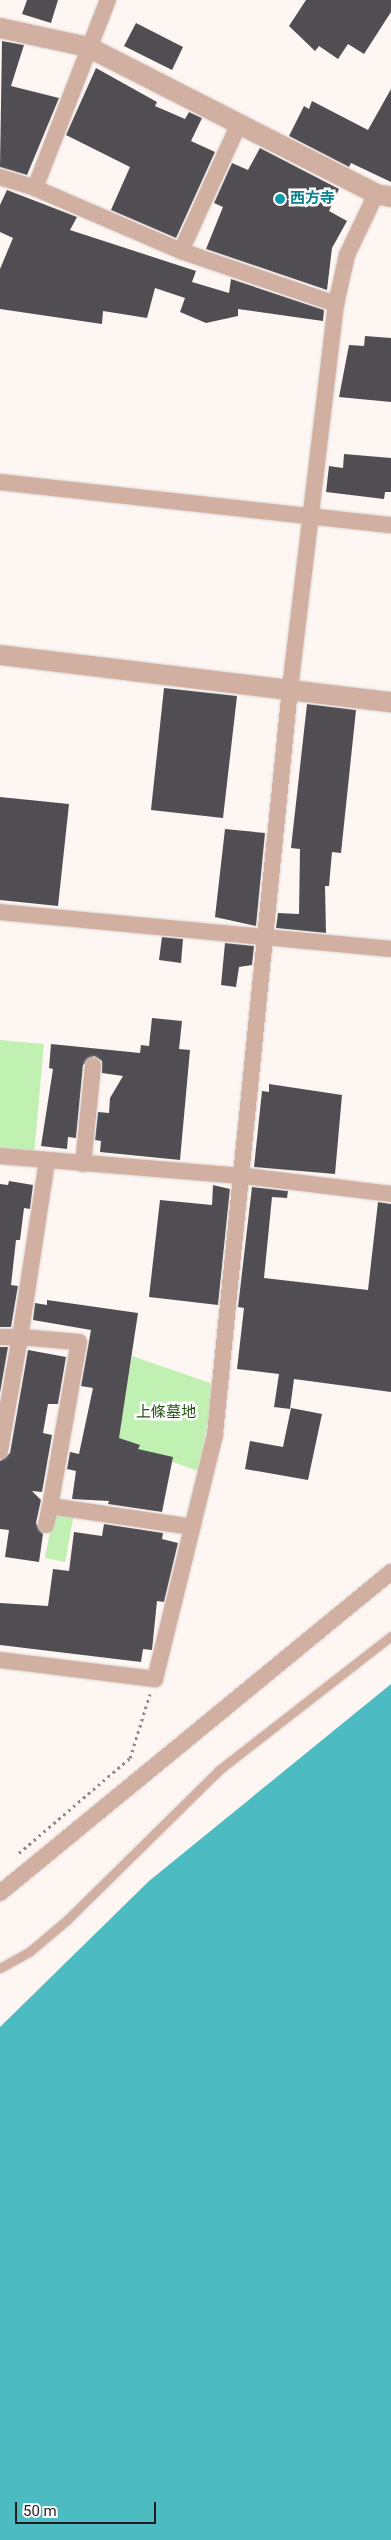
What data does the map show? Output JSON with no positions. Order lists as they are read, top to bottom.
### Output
{
  "parks": ["上條墓地"],
  "places": ["西方寺"],
  "scale_bar": "50 m"
}
